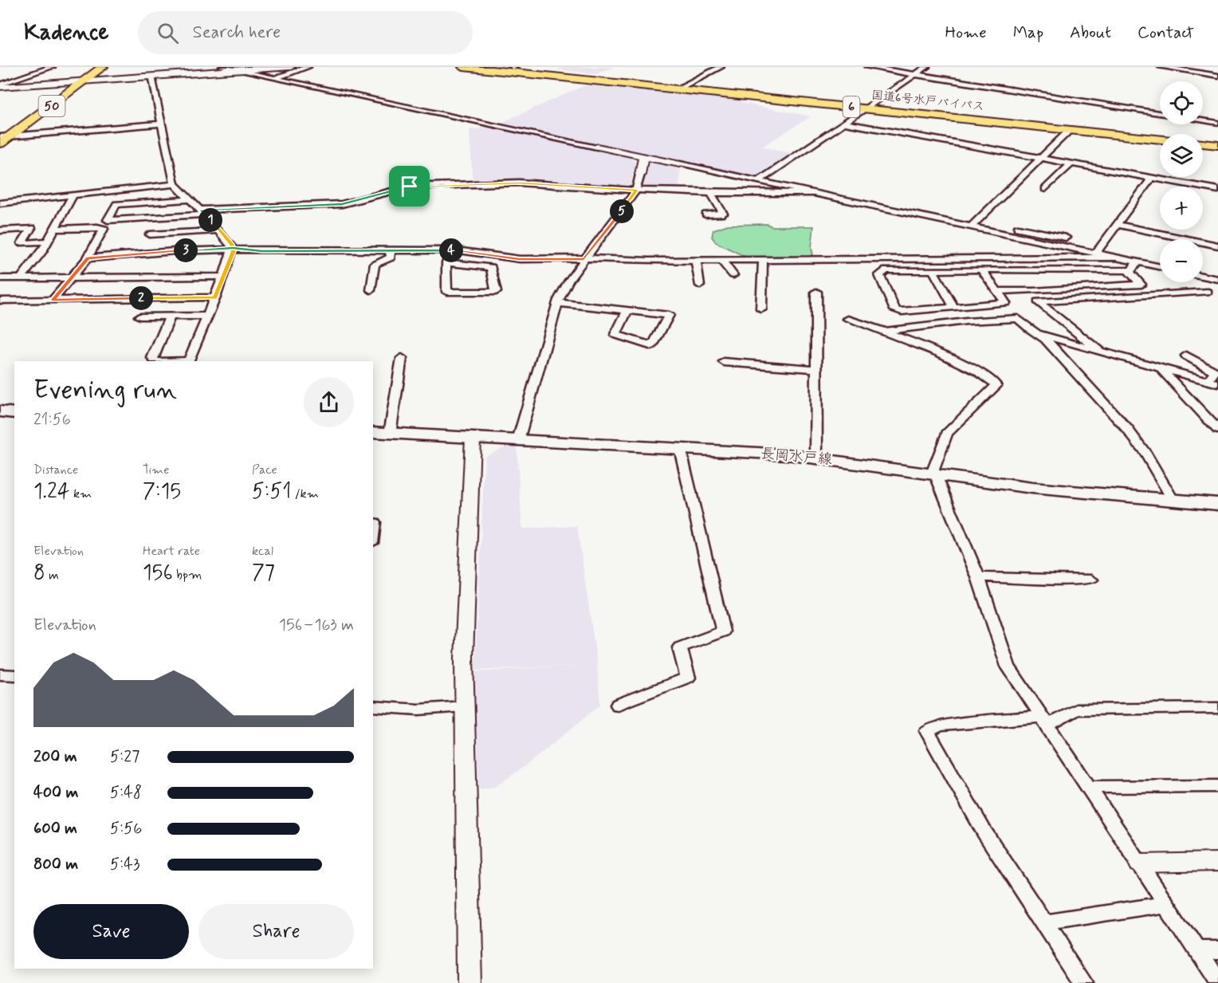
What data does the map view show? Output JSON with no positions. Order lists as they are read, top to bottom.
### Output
{
  "streets": {
    "highway": ["国道6号水戸バイパス", "50", "6"],
    "main road": ["長岡水戸線"]
  },
  "page": {
    "header": "Kadence",
    "search": "Search here",
    "nav": [
      "Home",
      "Map",
      "About",
      "Contact"
    ],
    "map_buttons": ["+", "−"],
    "pins": [
      "5",
      "1",
      "3",
      "4",
      "2"
    ],
    "heading": ["Evening run", "21:56"],
    "stats": [
      ["Distance", "1.24 km"],
      ["Time", "7:15"],
      ["Pace", "5:51 /km"],
      ["Elevation", "8 m"],
      ["Heart rate", "156 bpm"],
      ["kcal", "77"]
    ],
    "chart": ["Elevation", "156–163 m"],
    "list": [
      {
        "name": "200 m",
        "note": "5:27"
      },
      {
        "name": "400 m",
        "note": "5:48"
      },
      {
        "name": "600 m",
        "note": "5:56"
      },
      {
        "name": "800 m",
        "note": "5:43"
      }
    ],
    "buttons": ["Save", "Share"]
  }
}
